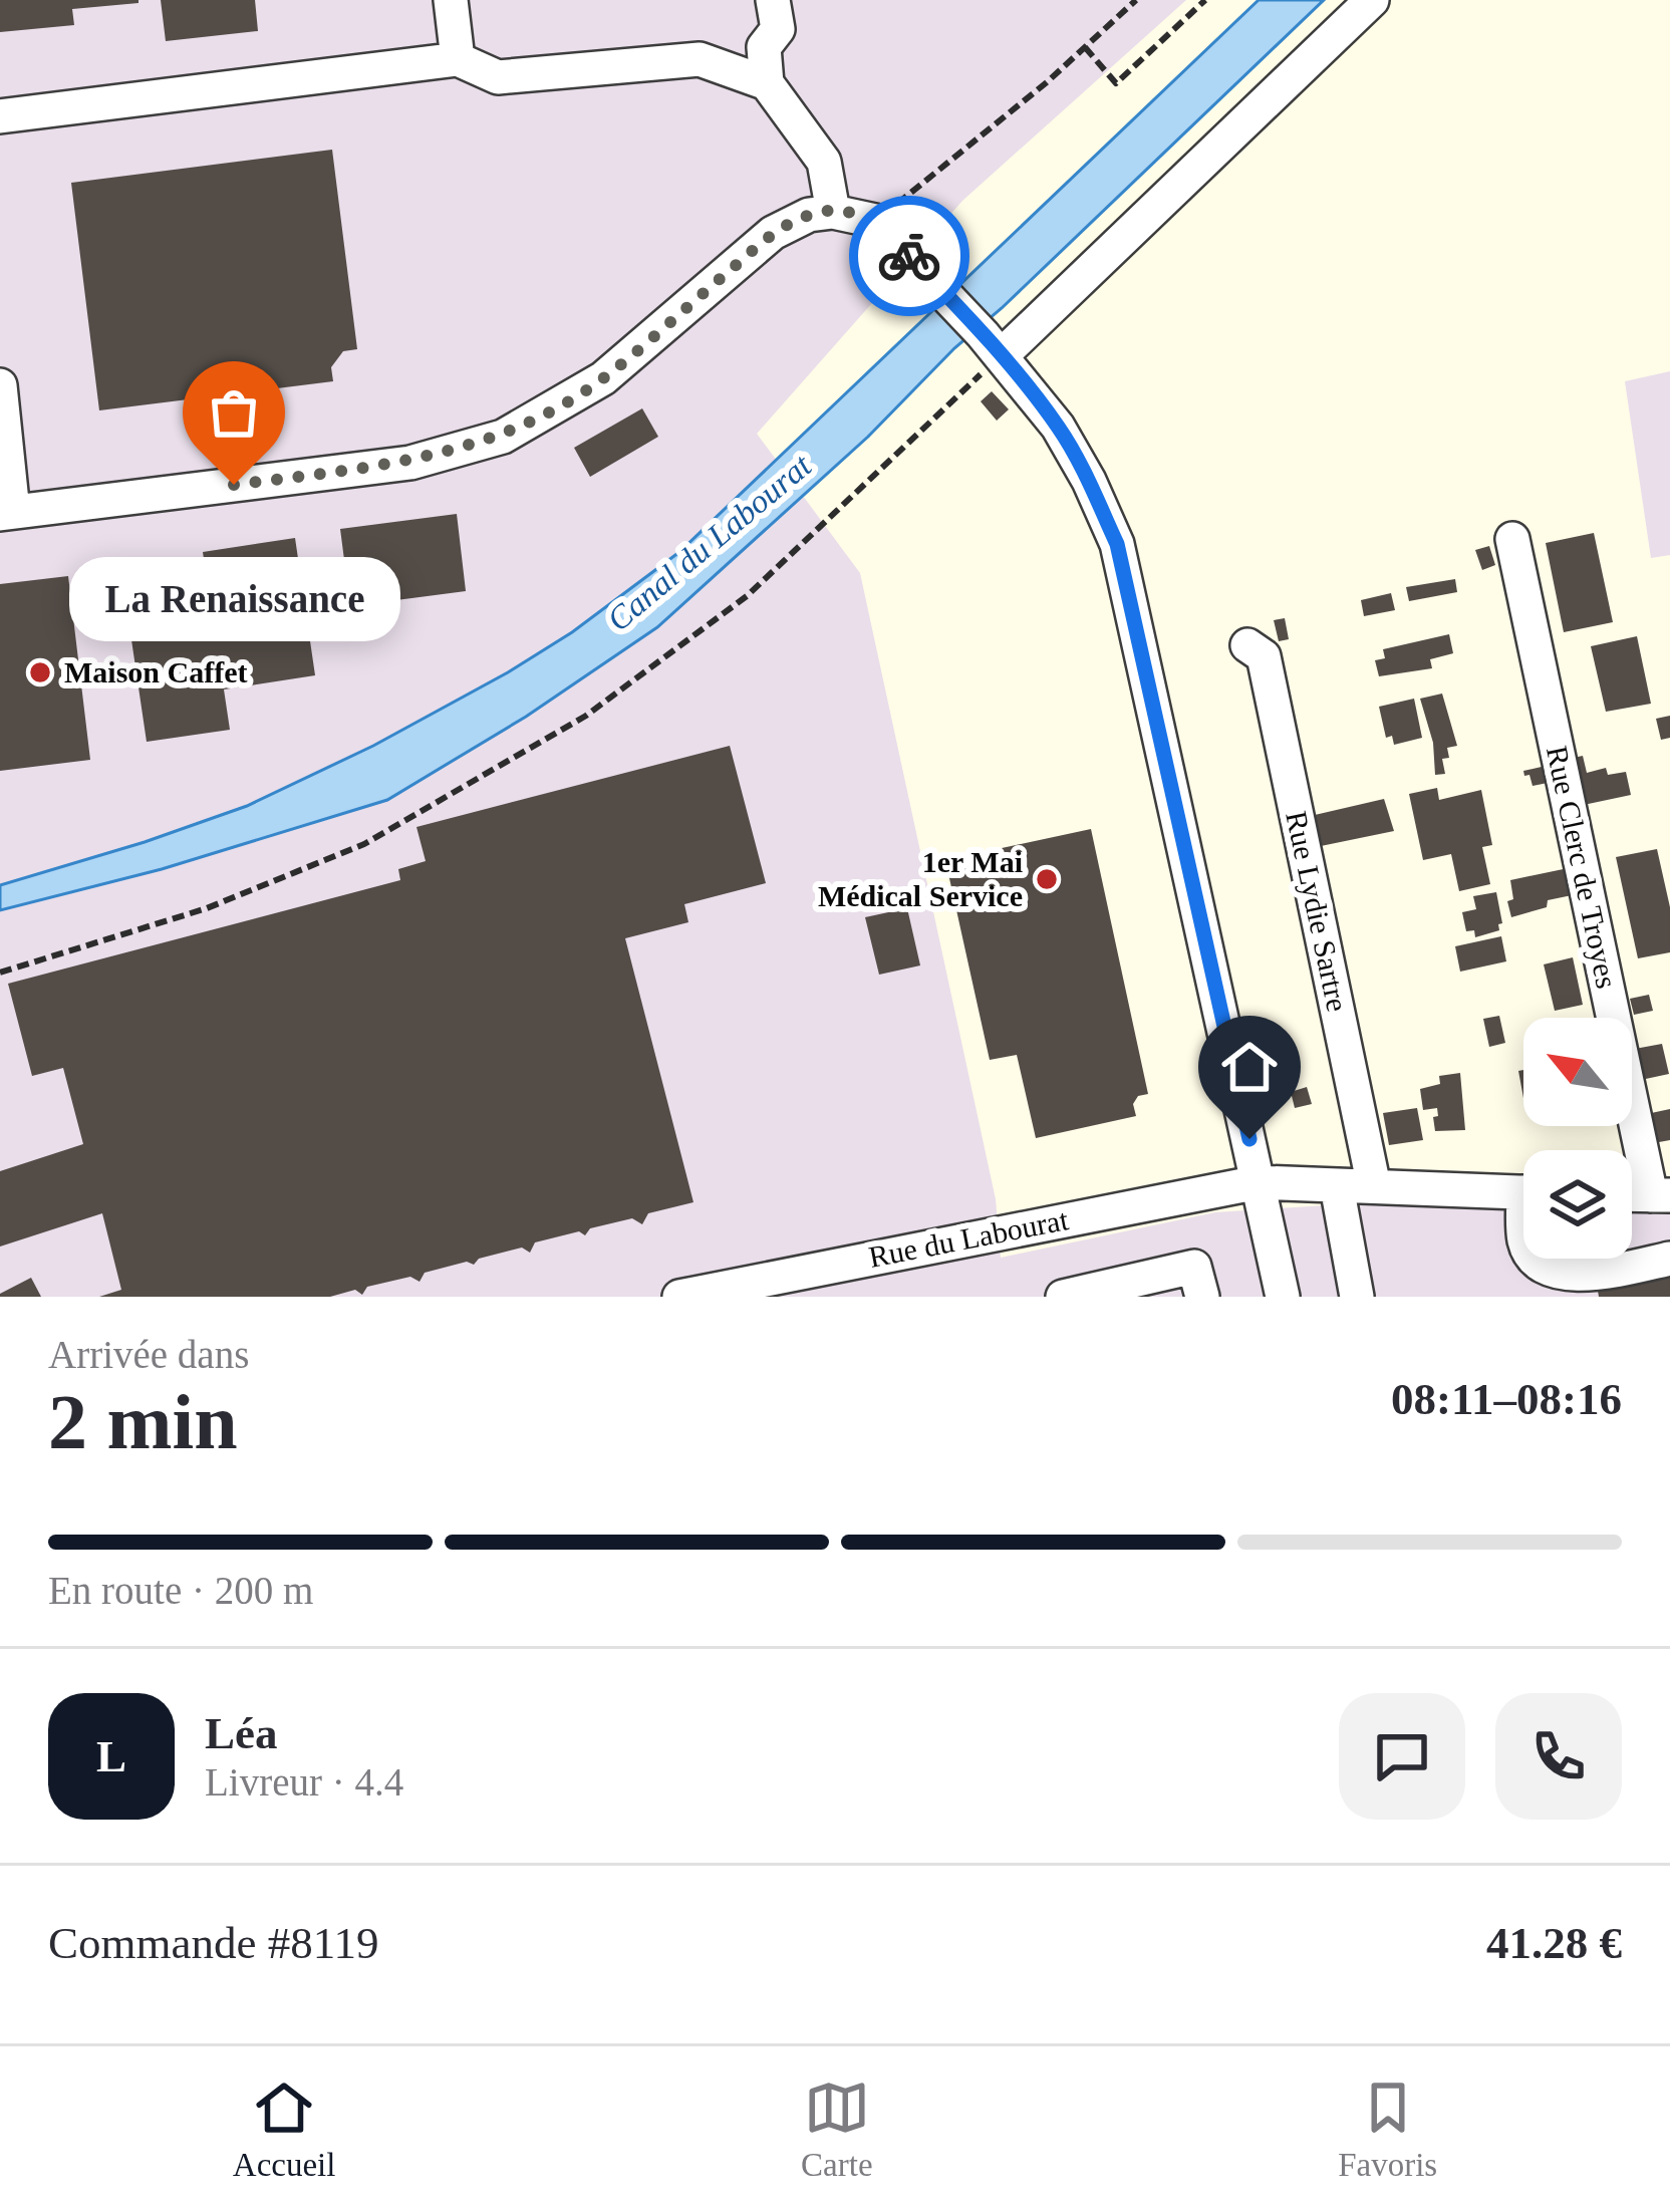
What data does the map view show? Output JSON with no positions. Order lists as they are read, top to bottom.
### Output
{
  "streets": {
    "street": ["Rue Clerc de Troyes", "Rue Lydie Sartre", "Rue du Labourat"]
  },
  "crossings": [
    ["Rue Lydie Sartre", "Rue du Labourat"]
  ],
  "water": ["Canal du Labourat"],
  "places": ["La Renaissance", "Maison Caffet", "1er Mai Médical Service"],
  "north": "top left",
  "page": {
    "bubble": "La Renaissance",
    "heading": ["2 min", "Arrivée dans", "08:11–08:16"],
    "panel": [
      "Léa",
      "Livreur · 4.4",
      "Commande #8119",
      "41.28 €"
    ],
    "bar": "En route · 200 m",
    "round": "L",
    "tabs": ["Accueil", "Carte", "Favoris"]
  }
}
